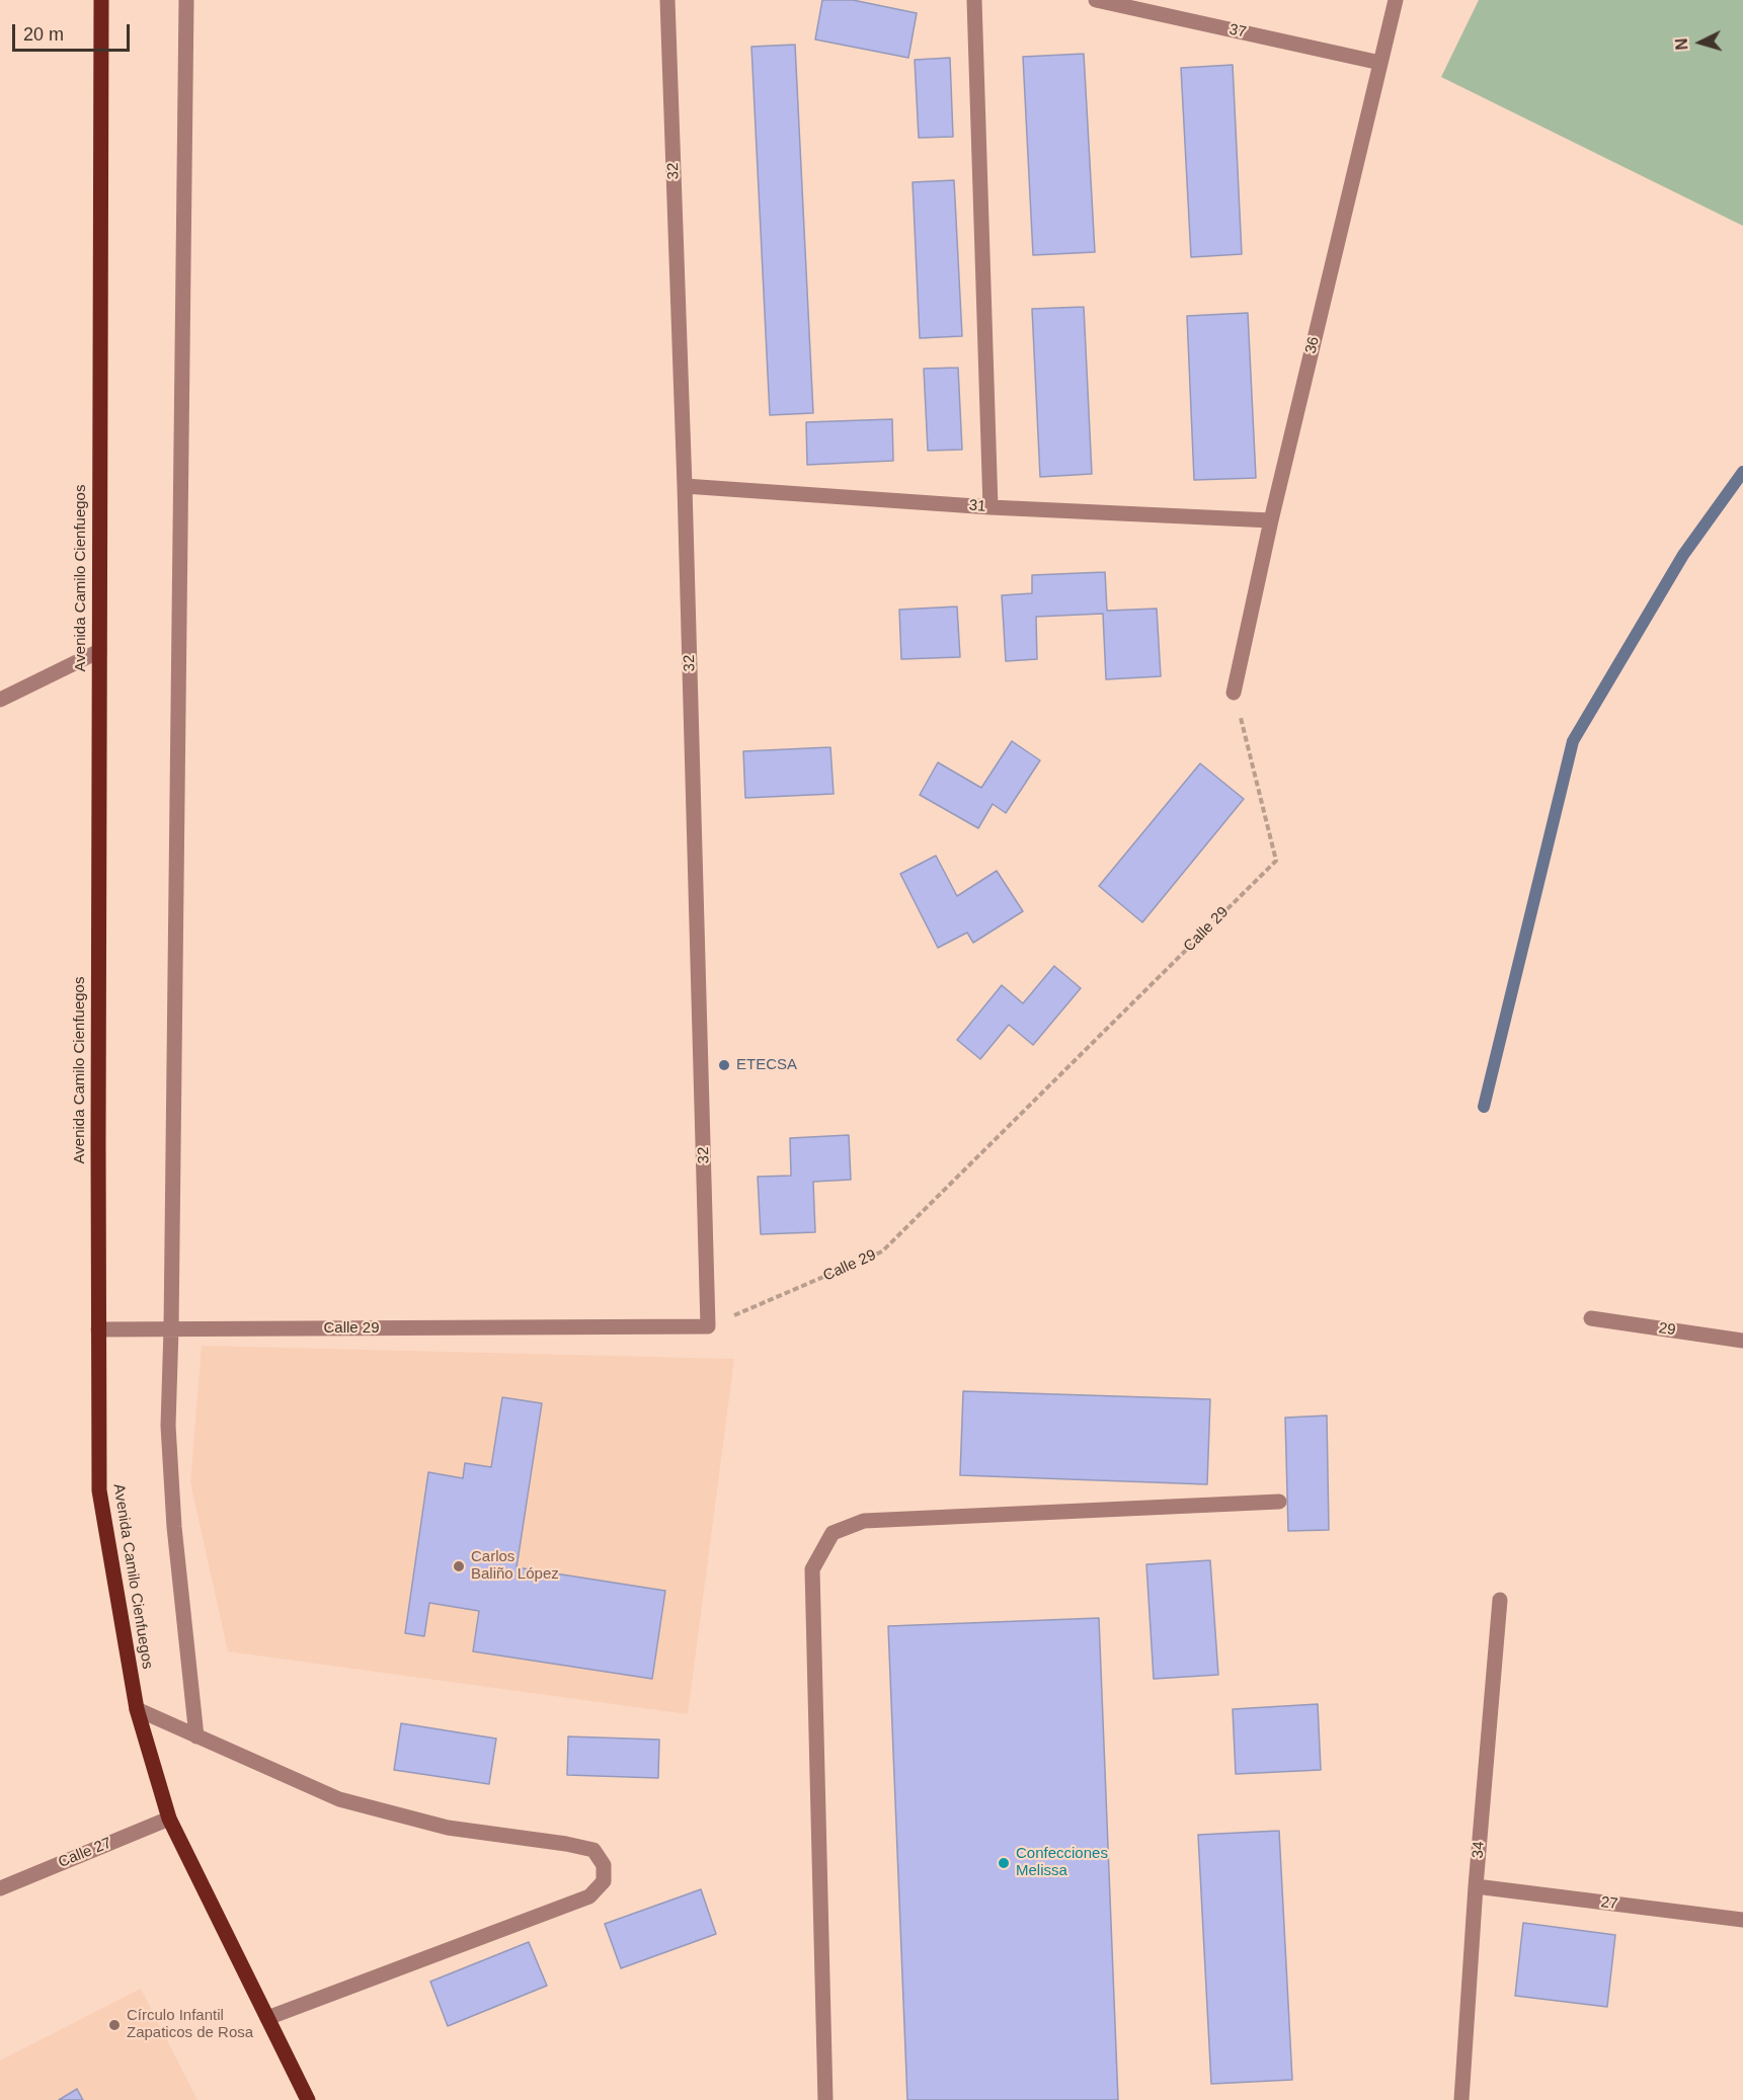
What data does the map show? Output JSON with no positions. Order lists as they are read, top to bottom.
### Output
{
  "streets": {
    "main road": ["Avenida Camilo Cienfuegos"],
    "street": [
      "37",
      "32",
      "36",
      "31",
      "Calle 29",
      "29",
      "34",
      "Calle 27",
      "27"
    ]
  },
  "crossings": [
    ["37", "36"],
    ["32", "31"],
    ["32", "Calle 29"],
    ["36", "31"],
    ["36", "Calle 29"],
    ["Avenida Camilo Cienfuegos", "Calle 29"],
    ["Avenida Camilo Cienfuegos", "Calle 27"],
    ["34", "27"]
  ],
  "places": [
    "ETECSA",
    "Carlos Baliño López",
    "Confecciones Melissa",
    "Círculo Infantil Zapaticos de Rosa"
  ],
  "scale_bar": "20 m",
  "north": "left"
}
